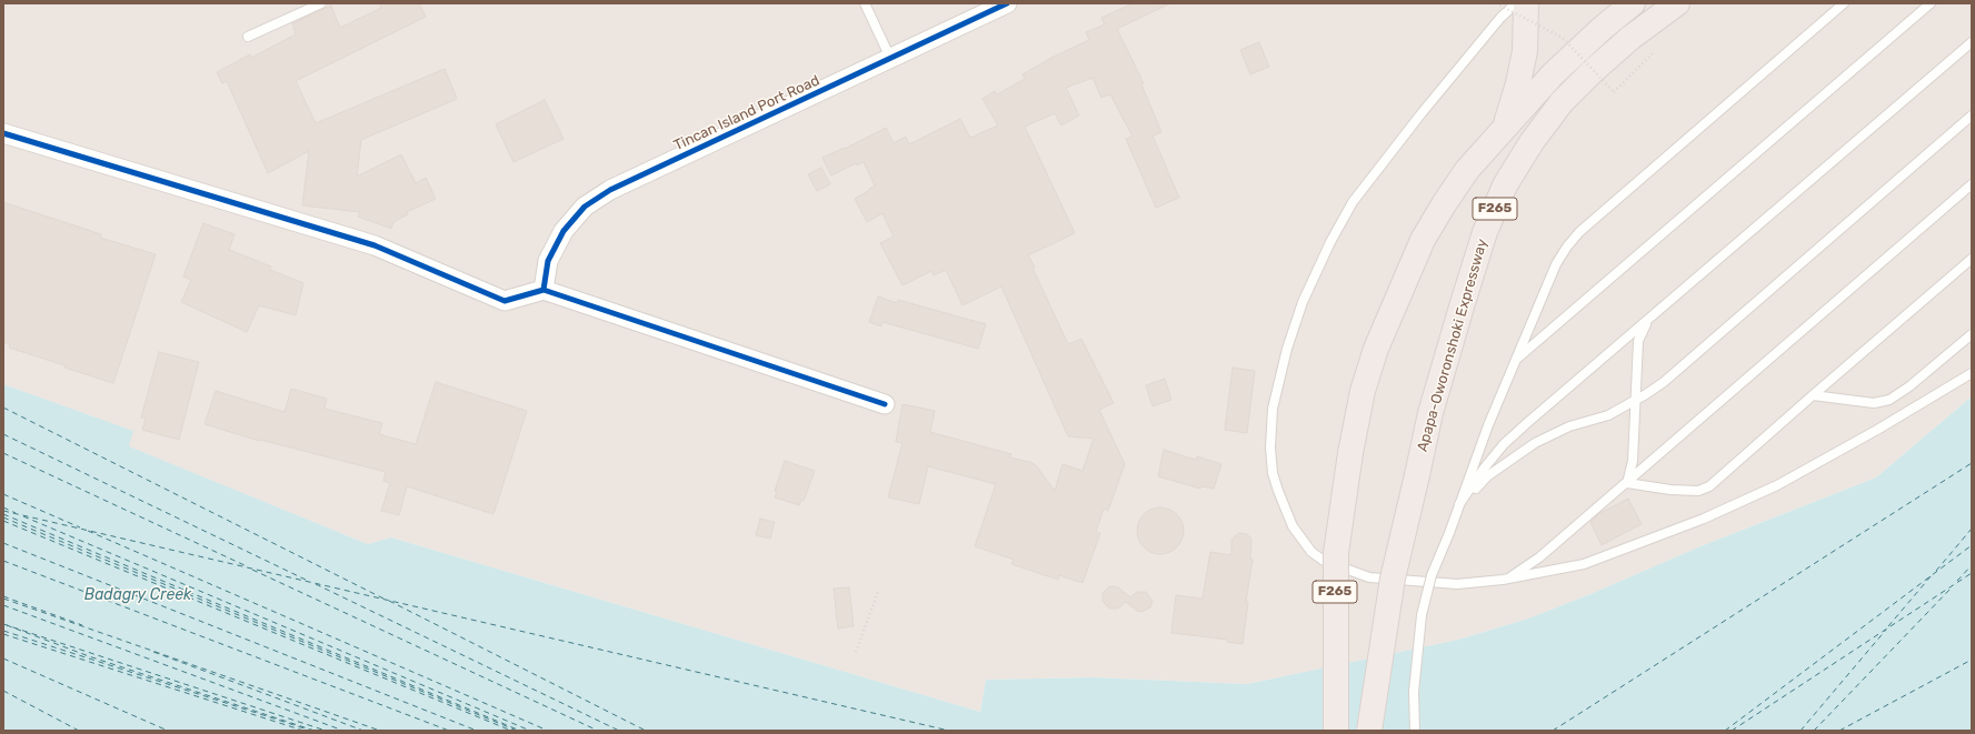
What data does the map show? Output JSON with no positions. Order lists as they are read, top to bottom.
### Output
{
  "streets": {
    "highway": ["F265", "Apapa-Oworonshoki Expressway"],
    "street": ["Tincan Island Port Road"]
  },
  "water": ["Badagry Creek"]
}
